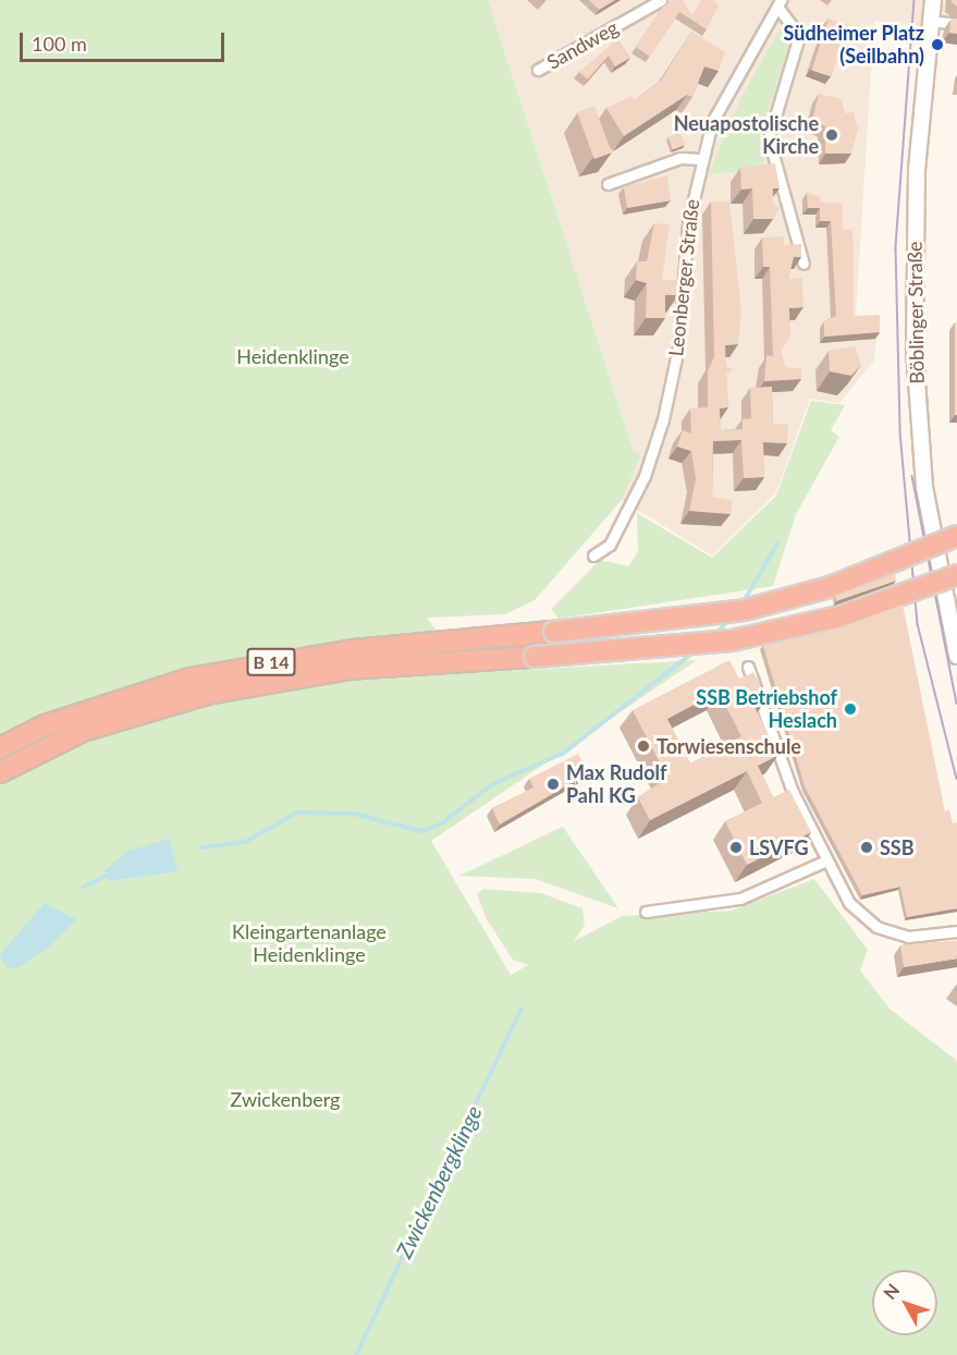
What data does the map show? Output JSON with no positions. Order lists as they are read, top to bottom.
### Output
{
  "streets": {
    "highway": ["B 14"],
    "street": ["Sandweg", "Leonberger Straße", "Böblinger Straße"]
  },
  "water": ["Zwickenbergklinge"],
  "parks": ["Heidenklinge", "Kleingartenanlage Heidenklinge", "Zwickenberg"],
  "places": [
    "Südheimer Platz (Seilbahn)",
    "Neuapostolische Kirche",
    "SSB Betriebshof Heslach",
    "Torwiesenschule",
    "Max Rudolf Pahl KG",
    "LSVFG",
    "SSB"
  ],
  "scale_bar": "100 m",
  "north": "top left"
}
